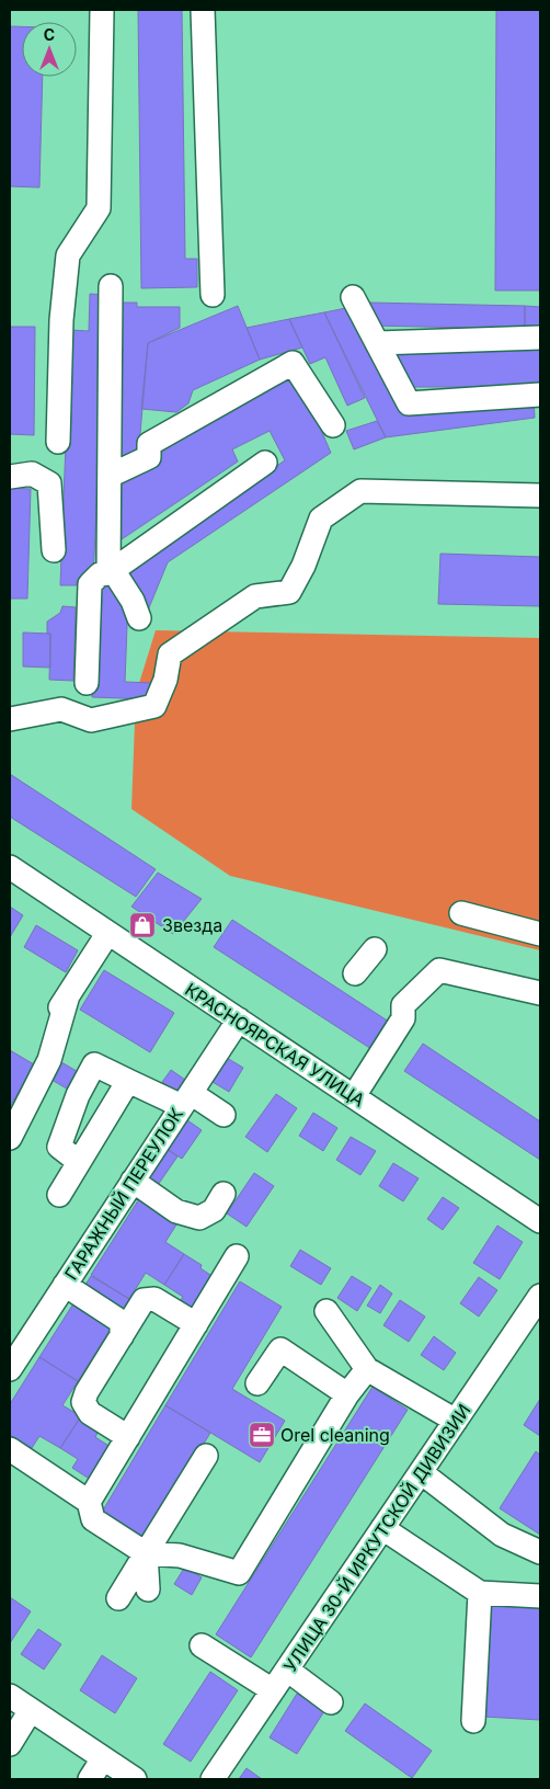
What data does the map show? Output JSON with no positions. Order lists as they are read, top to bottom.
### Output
{
  "streets": {
    "street": ["КРАСНОЯРСКАЯ УЛИЦА", "ГАРАЖНЫЙ ПЕРЕУЛОК", "УЛИЦА 30-Й ИРКУТСКОЙ ДИВИЗИИ"]
  },
  "crossings": [
    ["КРАСНОЯРСКАЯ УЛИЦА", "ГАРАЖНЫЙ ПЕРЕУЛОК"]
  ],
  "places": {
    "shop": ["Звезда"],
    "office": ["Orel cleaning"]
  },
  "north": "top"
}
